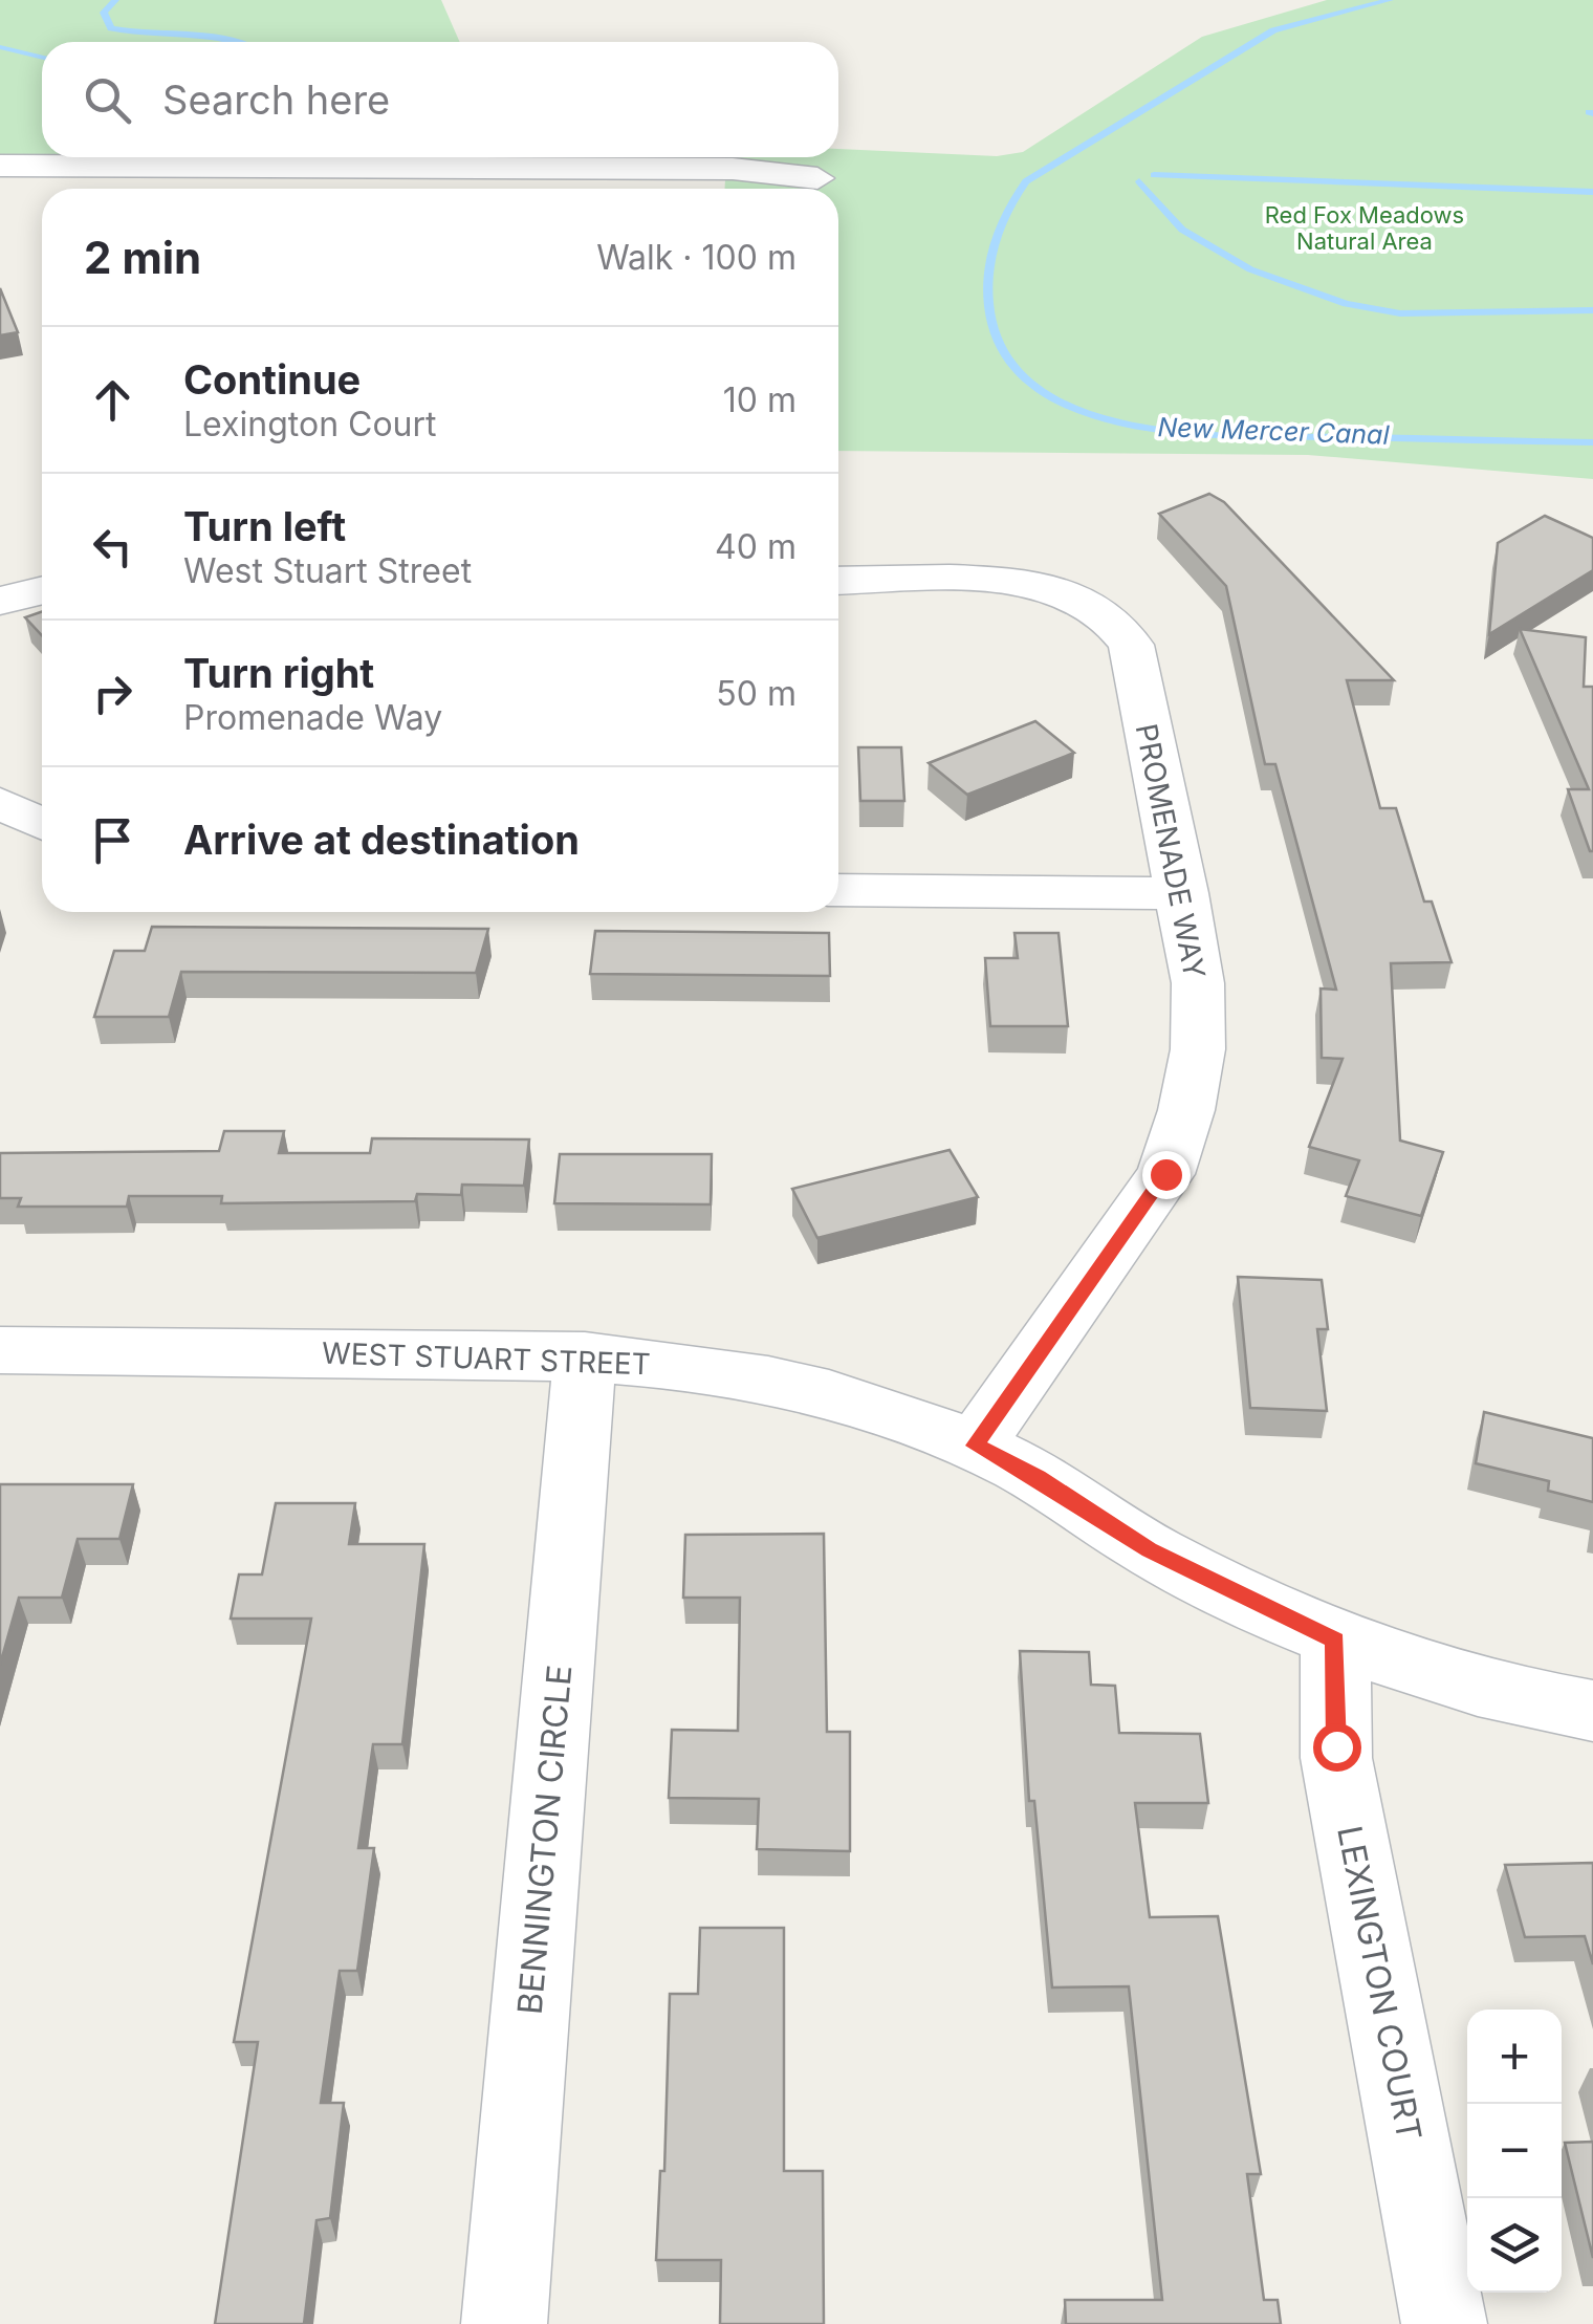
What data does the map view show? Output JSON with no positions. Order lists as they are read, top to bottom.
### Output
{
  "streets": {
    "street": [
      "PROMENADE WAY",
      "WEST STUART STREET",
      "BENNINGTON CIRCLE",
      "LEXINGTON COURT"
    ]
  },
  "crossings": [
    ["PROMENADE WAY", "WEST STUART STREET"],
    ["WEST STUART STREET", "BENNINGTON CIRCLE"],
    ["WEST STUART STREET", "LEXINGTON COURT"]
  ],
  "water": ["New Mercer Canal"],
  "parks": ["Red Fox Meadows Natural Area"],
  "page": {
    "search": "Search here",
    "heading": ["2 min", "Walk · 100 m"],
    "list": [
      ["Continue", "Lexington Court", "10 m"],
      ["Turn left", "West Stuart Street", "40 m"],
      ["Turn right", "Promenade Way", "50 m"],
      "Arrive at destination"
    ],
    "map_buttons": ["+", "−"]
  }
}
